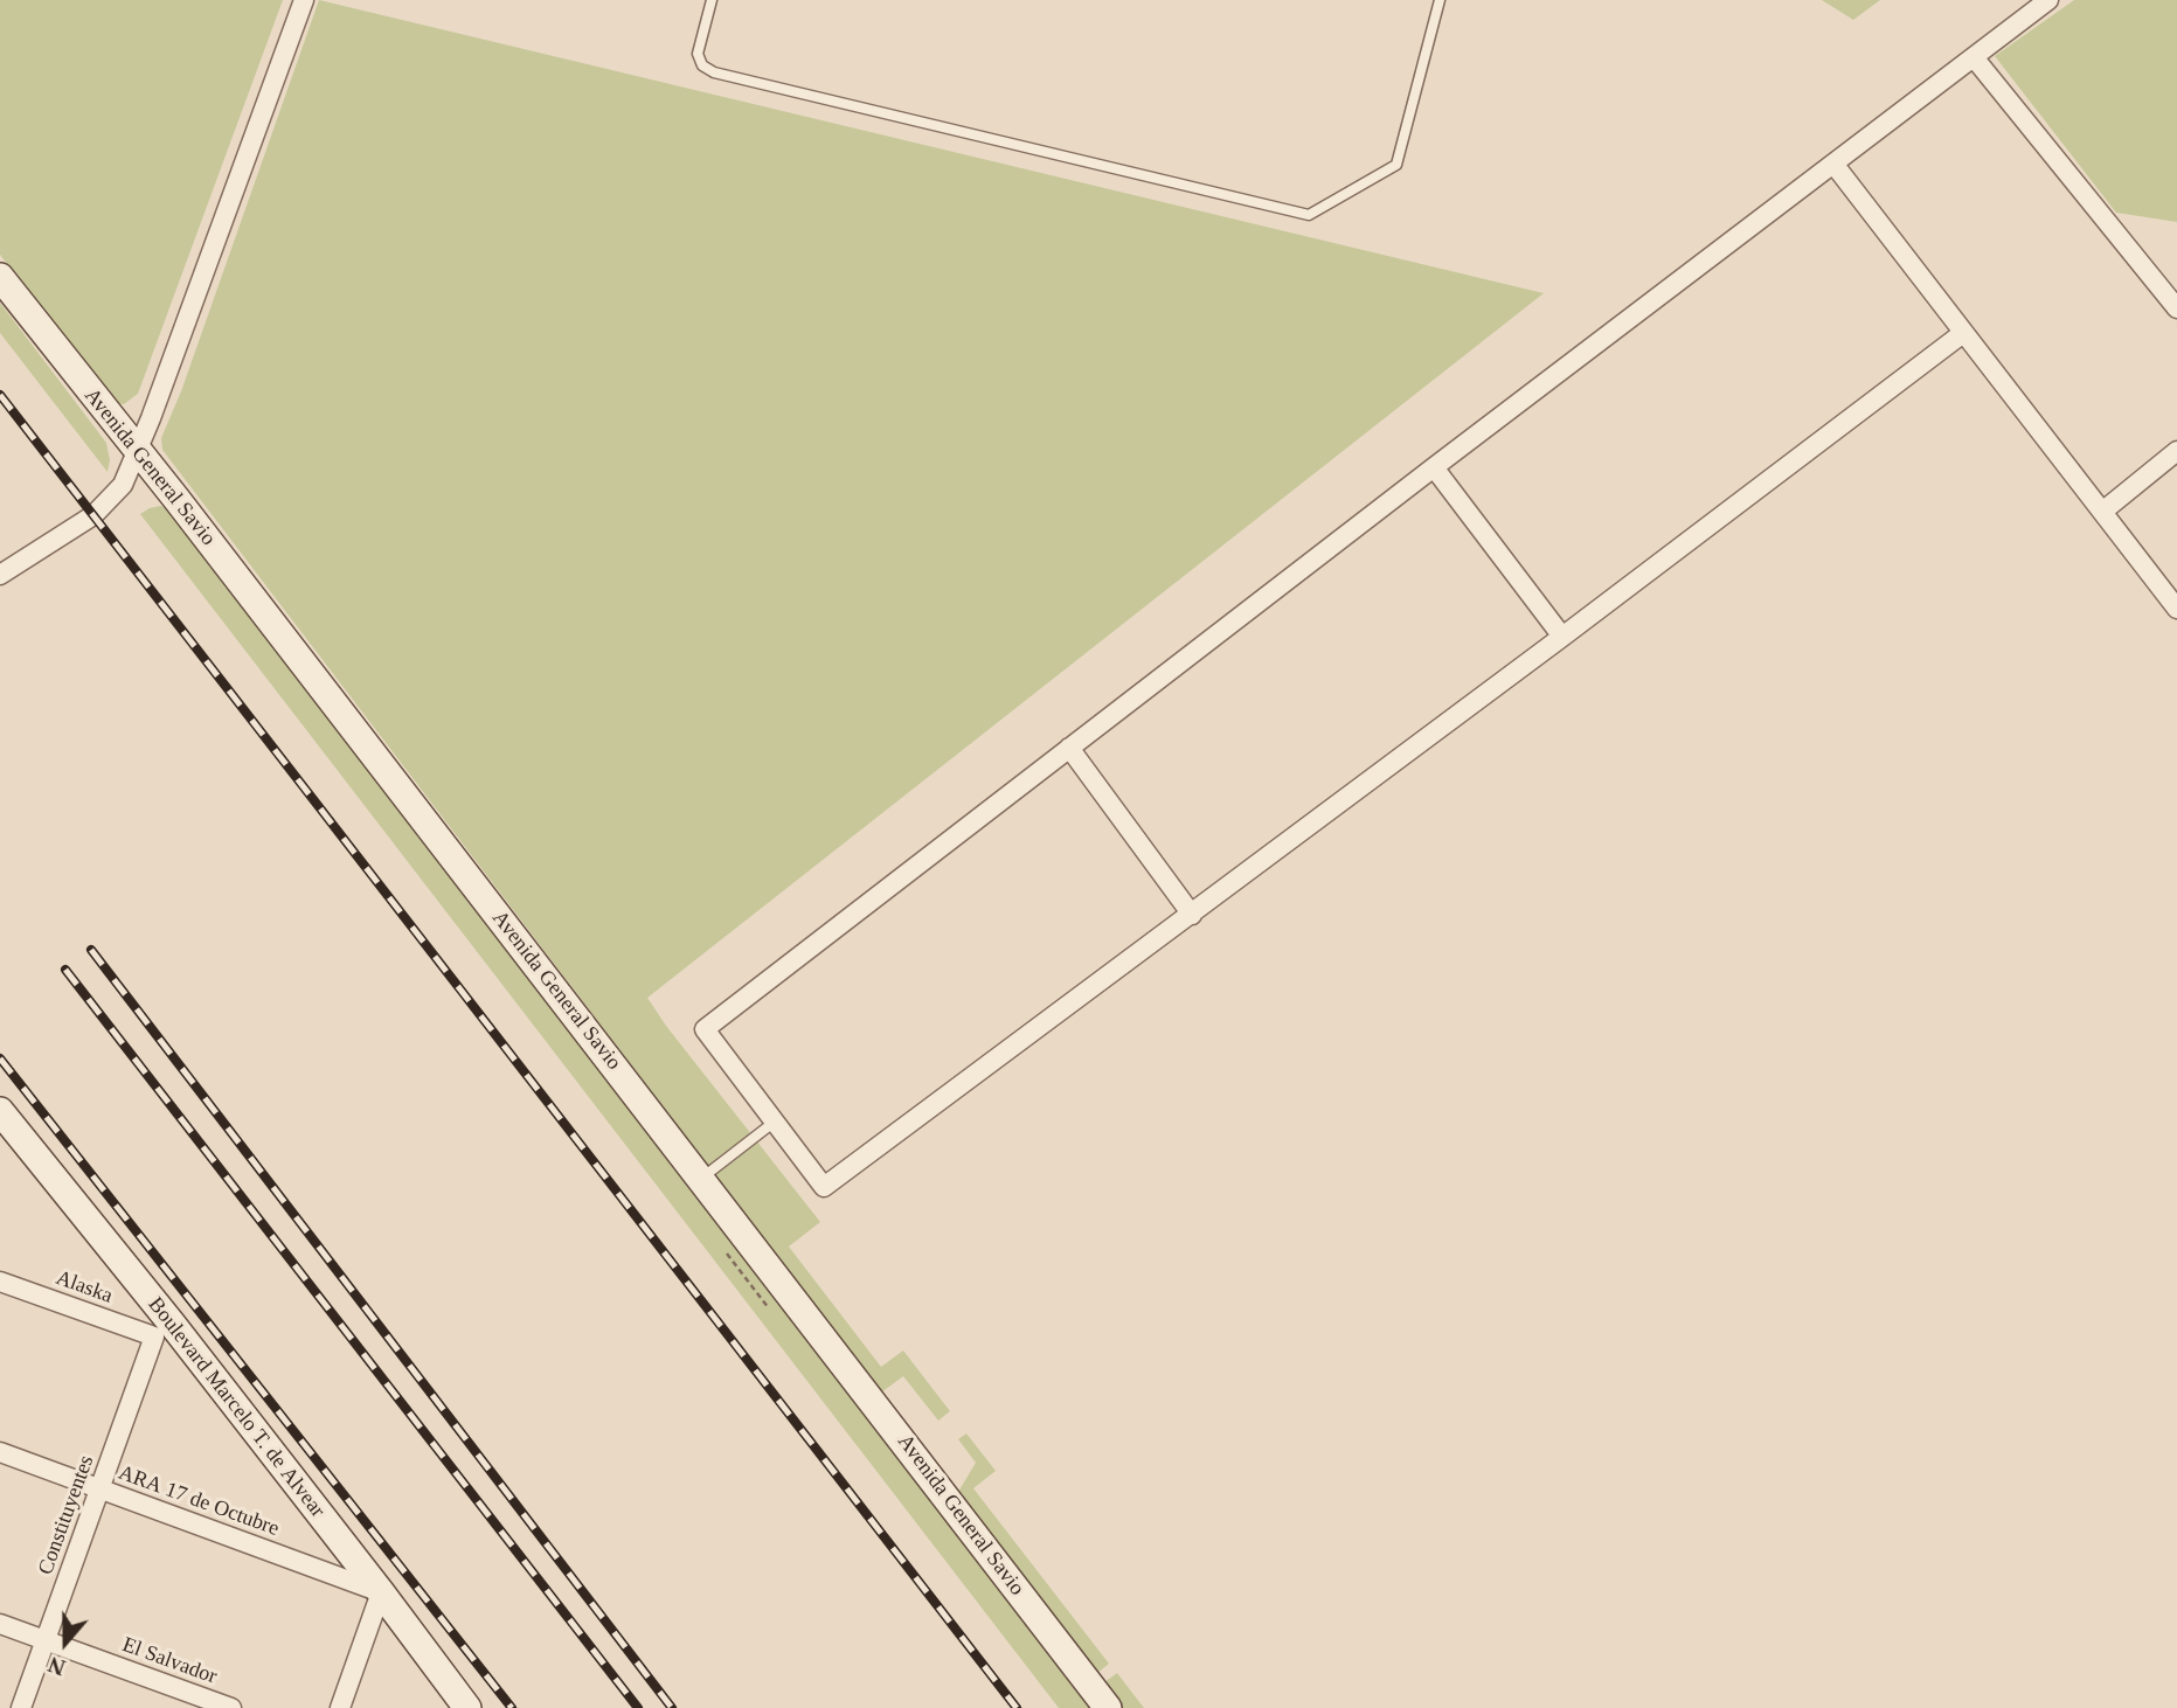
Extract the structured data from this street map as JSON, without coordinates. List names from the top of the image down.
{
  "streets": {
    "main road": ["Avenida General Savio", "Boulevard Marcelo T. de Alvear"],
    "street": [
      "Alaska",
      "ARA 17 de Octubre",
      "Constituyentes",
      "El Salvador"
    ]
  },
  "crossings": [
    ["Alaska", "Boulevard Marcelo T. de Alvear"],
    ["Alaska", "Constituyentes"],
    ["Boulevard Marcelo T. de Alvear", "ARA 17 de Octubre"],
    ["Boulevard Marcelo T. de Alvear", "Constituyentes"],
    ["ARA 17 de Octubre", "Constituyentes"],
    ["Constituyentes", "El Salvador"]
  ],
  "north": "bottom"
}
